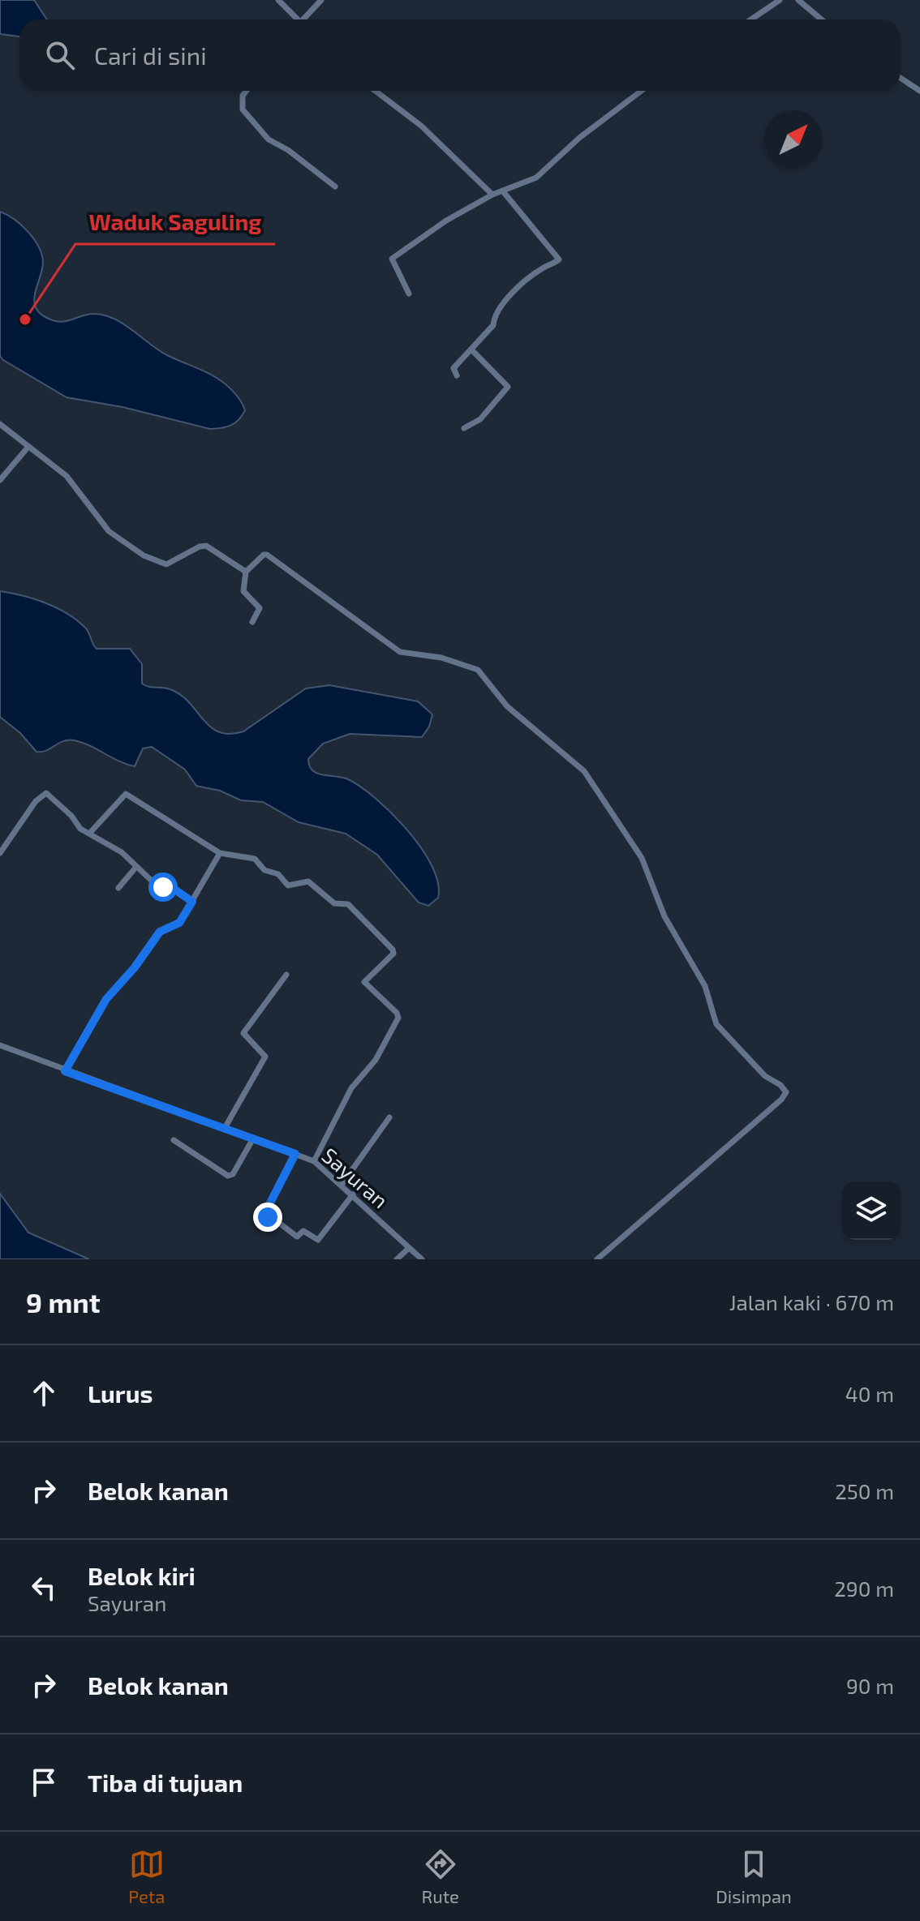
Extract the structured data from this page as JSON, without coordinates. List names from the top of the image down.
{
  "streets": {
    "street": ["Sayuran"]
  },
  "places": ["Waduk Saguling"],
  "north": "top right",
  "page": {
    "search": "Cari di sini",
    "heading": ["9 mnt", "Jalan kaki · 670 m"],
    "list": [
      ["Lurus", "40 m"],
      ["Belok kanan", "250 m"],
      ["Belok kiri", "Sayuran", "290 m"],
      ["Belok kanan", "90 m"],
      "Tiba di tujuan"
    ],
    "nav": ["Peta", "Rute", "Disimpan"]
  }
}
